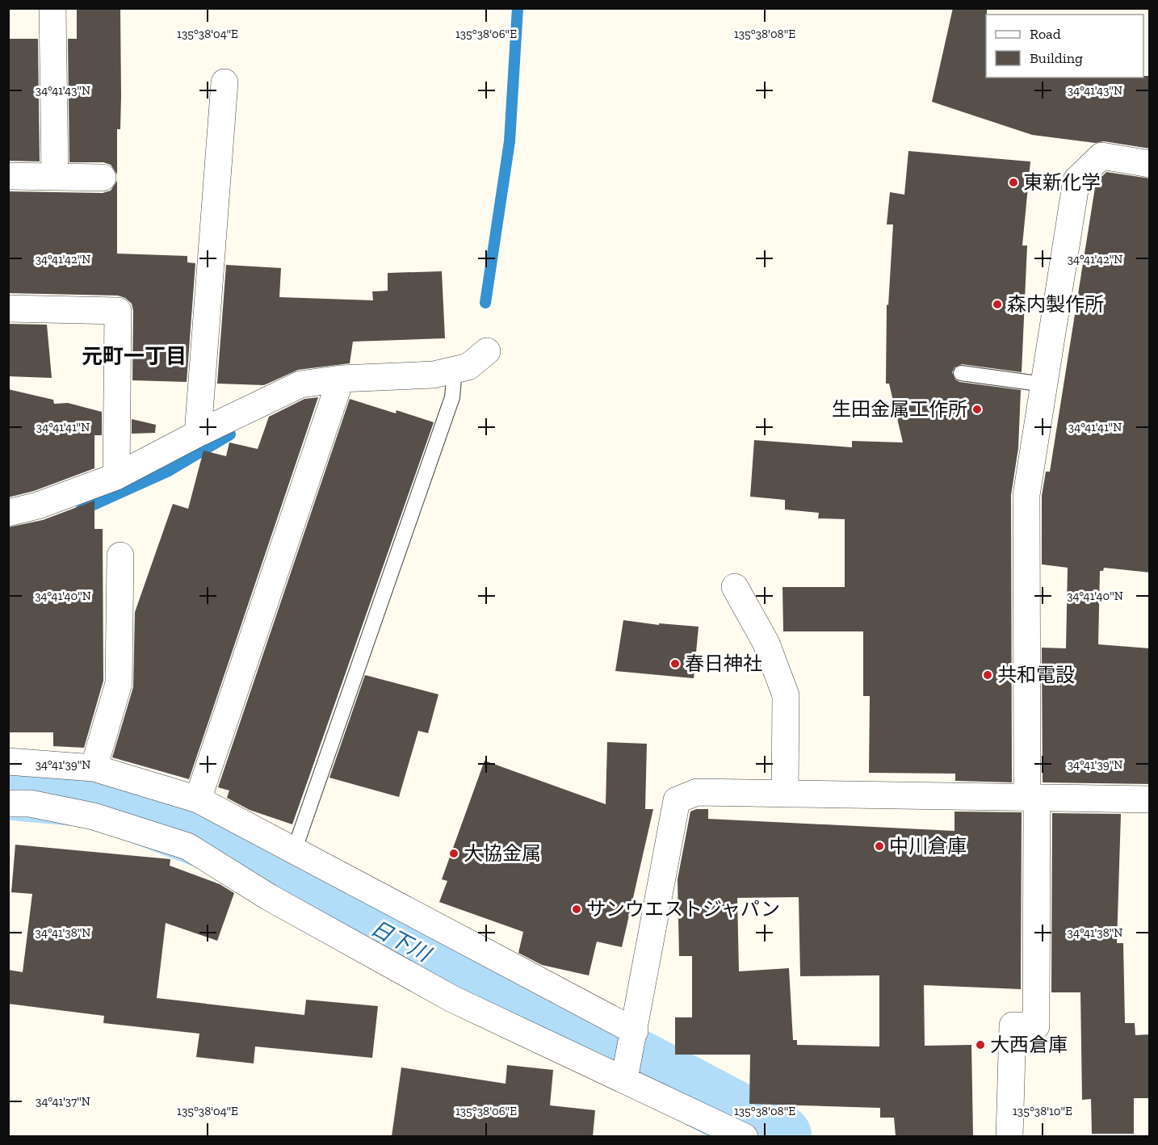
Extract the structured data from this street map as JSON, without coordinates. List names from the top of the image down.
{
  "districts": ["元町一丁目"],
  "water": ["日下川"],
  "places": [
    "東新化学",
    "森内製作所",
    "生田金属工作所",
    "春日神社",
    "共和電設",
    "中川倉庫",
    "大協金属",
    "サンウエストジャパン",
    "大西倉庫"
  ],
  "legend": ["Road", "Building"],
  "coordinates": [
    "135°38'04\"E",
    "135°38'06\"E",
    "135°38'08\"E",
    "34°41'43\"N",
    "34°41'42\"N",
    "34°41'41\"N",
    "34°41'40\"N",
    "34°41'39\"N",
    "34°41'38\"N",
    "34°41'37\"N",
    "135°38'10\"E"
  ]
}
